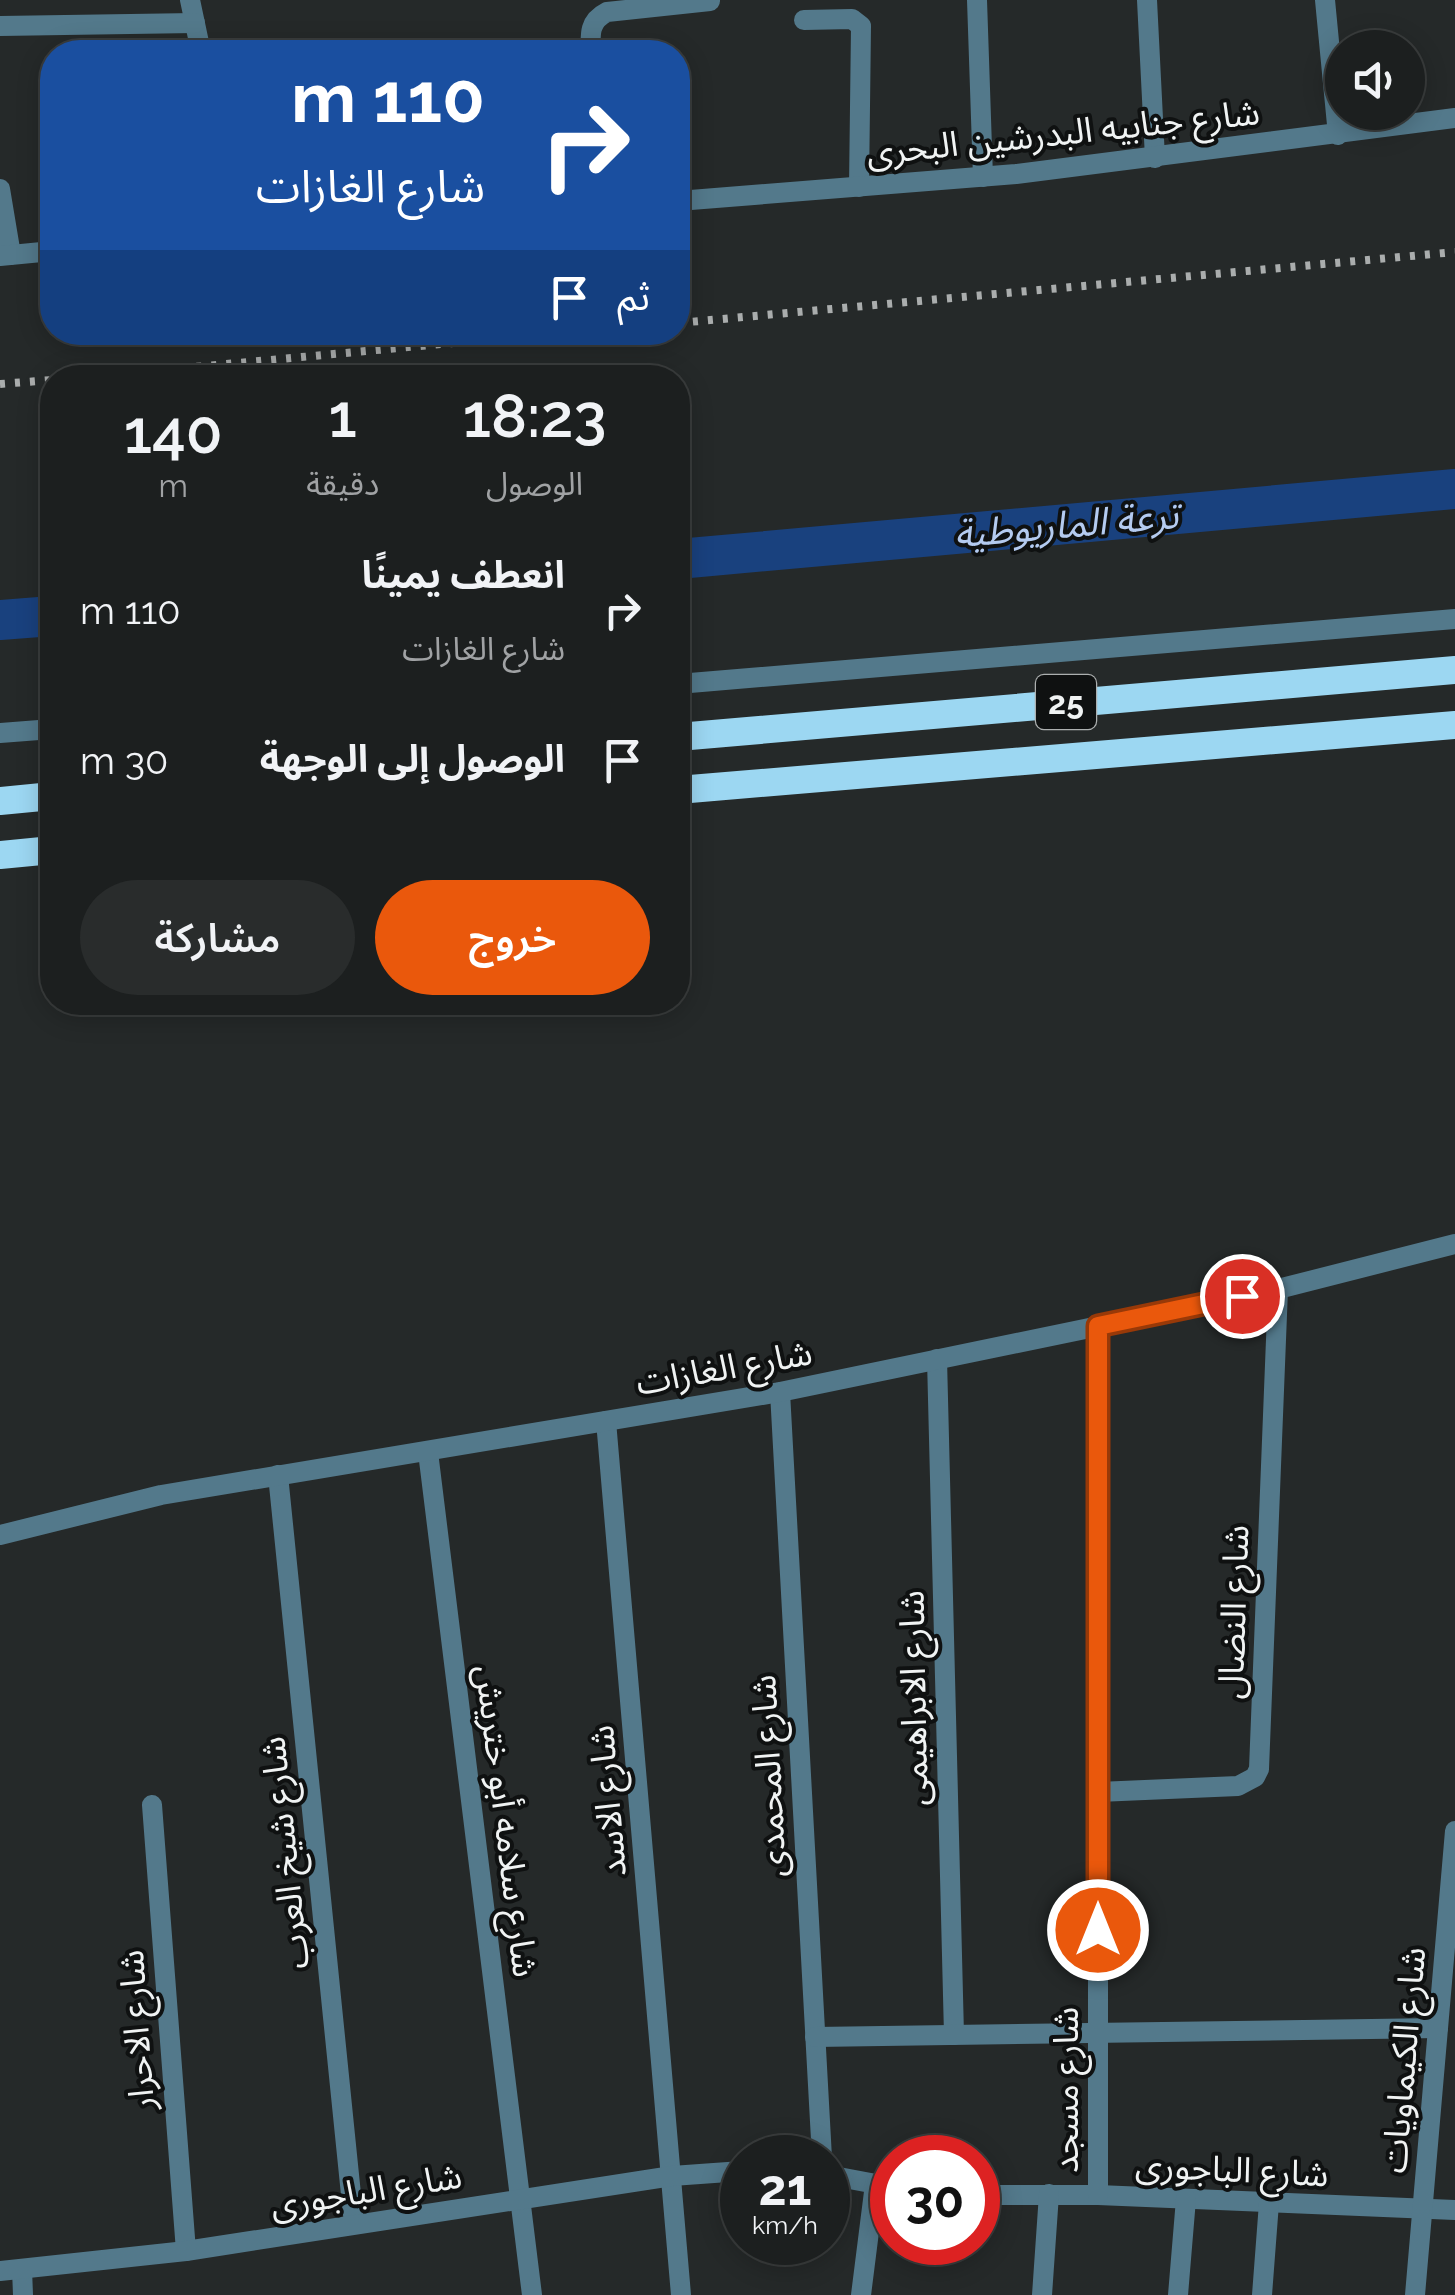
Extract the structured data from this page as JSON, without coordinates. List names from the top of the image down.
{
  "streets": {
    "highway": ["25"],
    "street": [
      "شارع جنابيه البدرشين البحرى",
      "شارع الغازات",
      "شارع النضال",
      "شارع الابراهيمى",
      "شارع المحمدى",
      "شارع الاسد",
      "شارع سلامه أبو ختريش",
      "شارع شيخ العرب",
      "شارع الاحرار",
      "شارع الكيماويات",
      "شارع مسجد",
      "شارع الباجورى"
    ]
  },
  "crossings": [
    ["شارع الغازات", "شارع النضال"],
    ["شارع الغازات", "شارع الابراهيمى"],
    ["شارع الغازات", "شارع المحمدى"],
    ["شارع الغازات", "شارع الاسد"],
    ["شارع الغازات", "شارع سلامه أبو ختريش"],
    ["شارع الغازات", "شارع شيخ العرب"],
    ["شارع الغازات", "شارع مسجد"],
    ["شارع النضال", "شارع مسجد"],
    ["شارع الاسد", "شارع الباجورى"],
    ["شارع سلامه أبو ختريش", "شارع الباجورى"],
    ["شارع شيخ العرب", "شارع الباجورى"],
    ["شارع الاحرار", "شارع الباجورى"],
    ["شارع الكيماويات", "شارع الباجورى"],
    ["شارع مسجد", "شارع الباجورى"]
  ],
  "water": ["ترعة الماريوطية"],
  "page": {
    "turn": ["110 m", "شارع الغازات"],
    "then": "ثم",
    "eta": [
      "18:23",
      "الوصول",
      "1",
      "دقيقة",
      "140",
      "m"
    ],
    "list": [
      {
        "name": "انعطف يمينًا",
        "note": "شارع الغازات",
        "value": "110 m"
      },
      {
        "name": "الوصول إلى الوجهة",
        "value": "30 m"
      }
    ],
    "buttons": ["خروج", "مشاركة"],
    "speed": "21 km/h",
    "limit": "30"
  }
}
